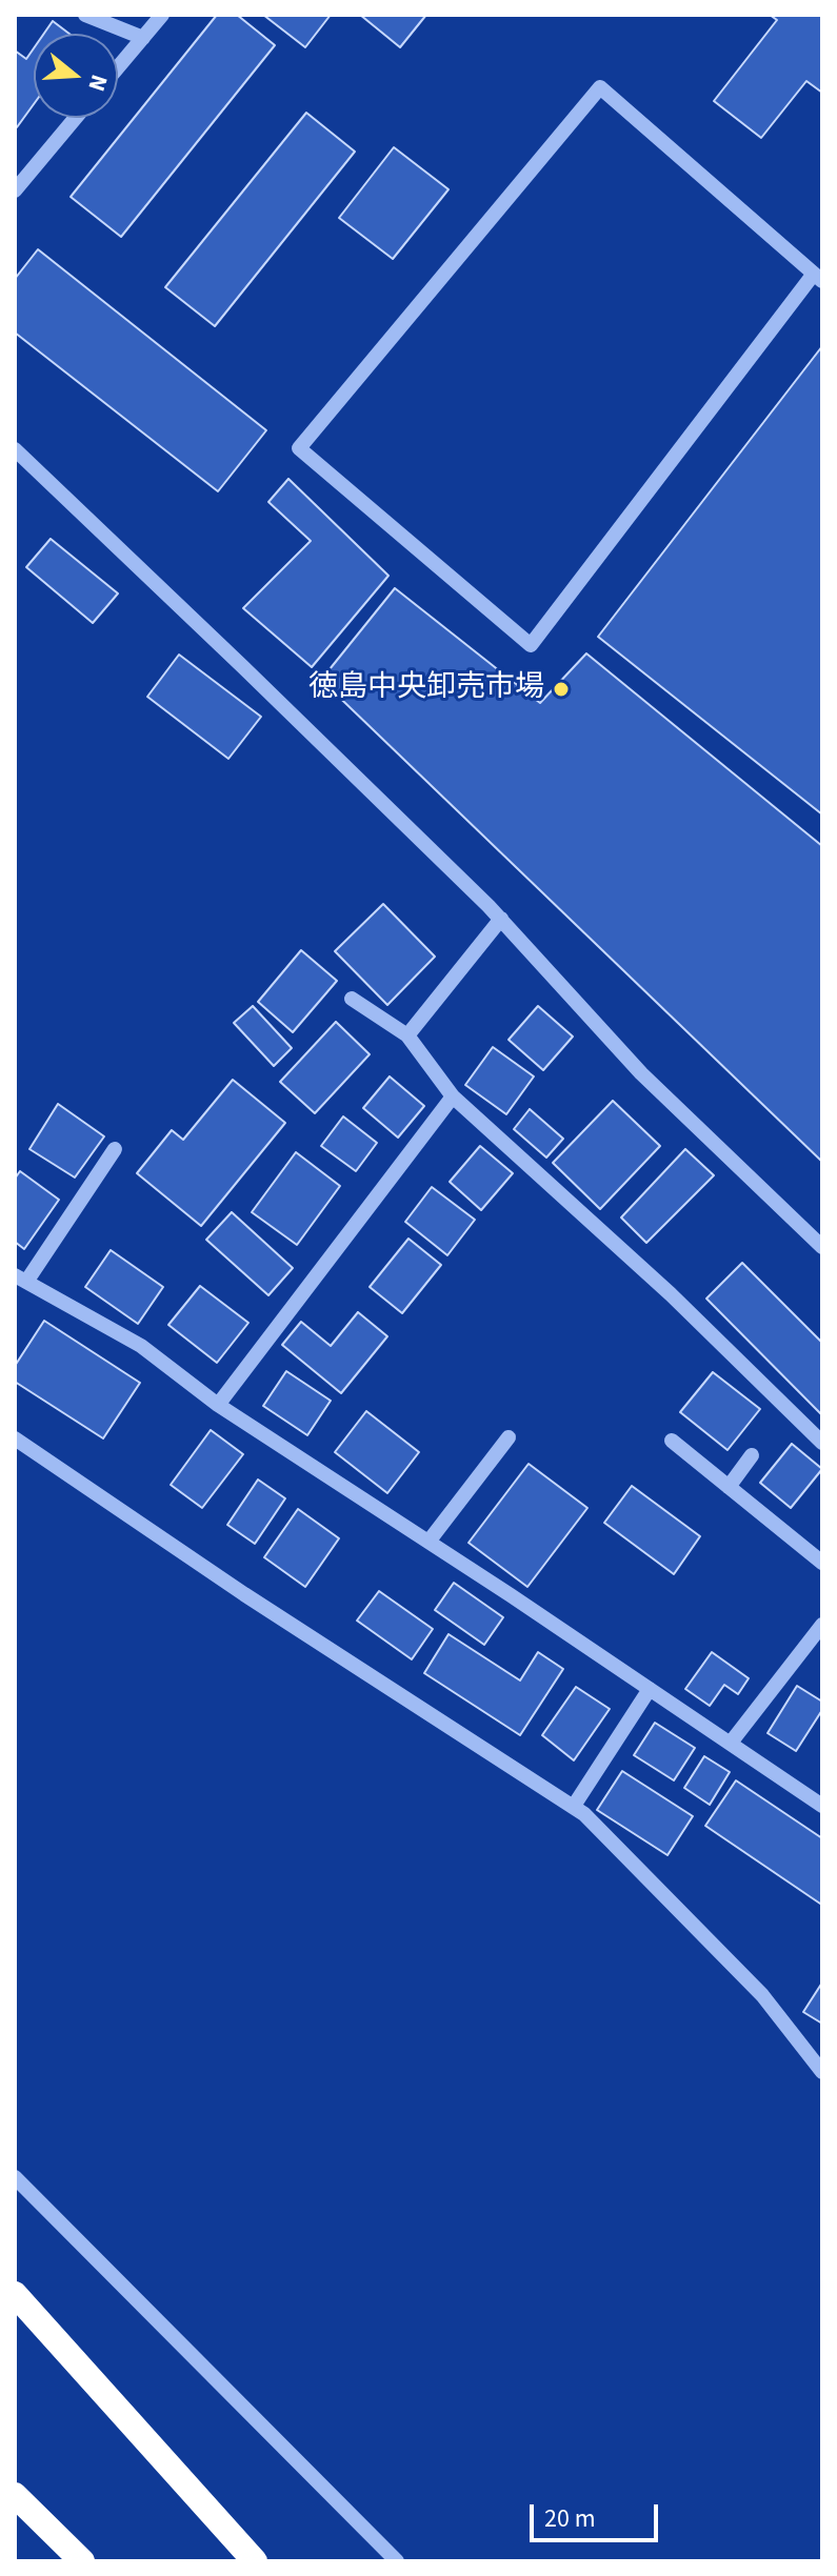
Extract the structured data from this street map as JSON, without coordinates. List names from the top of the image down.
{
  "places": ["徳島中央卸売市場"],
  "scale_bar": "20 m",
  "north": "right"
}
